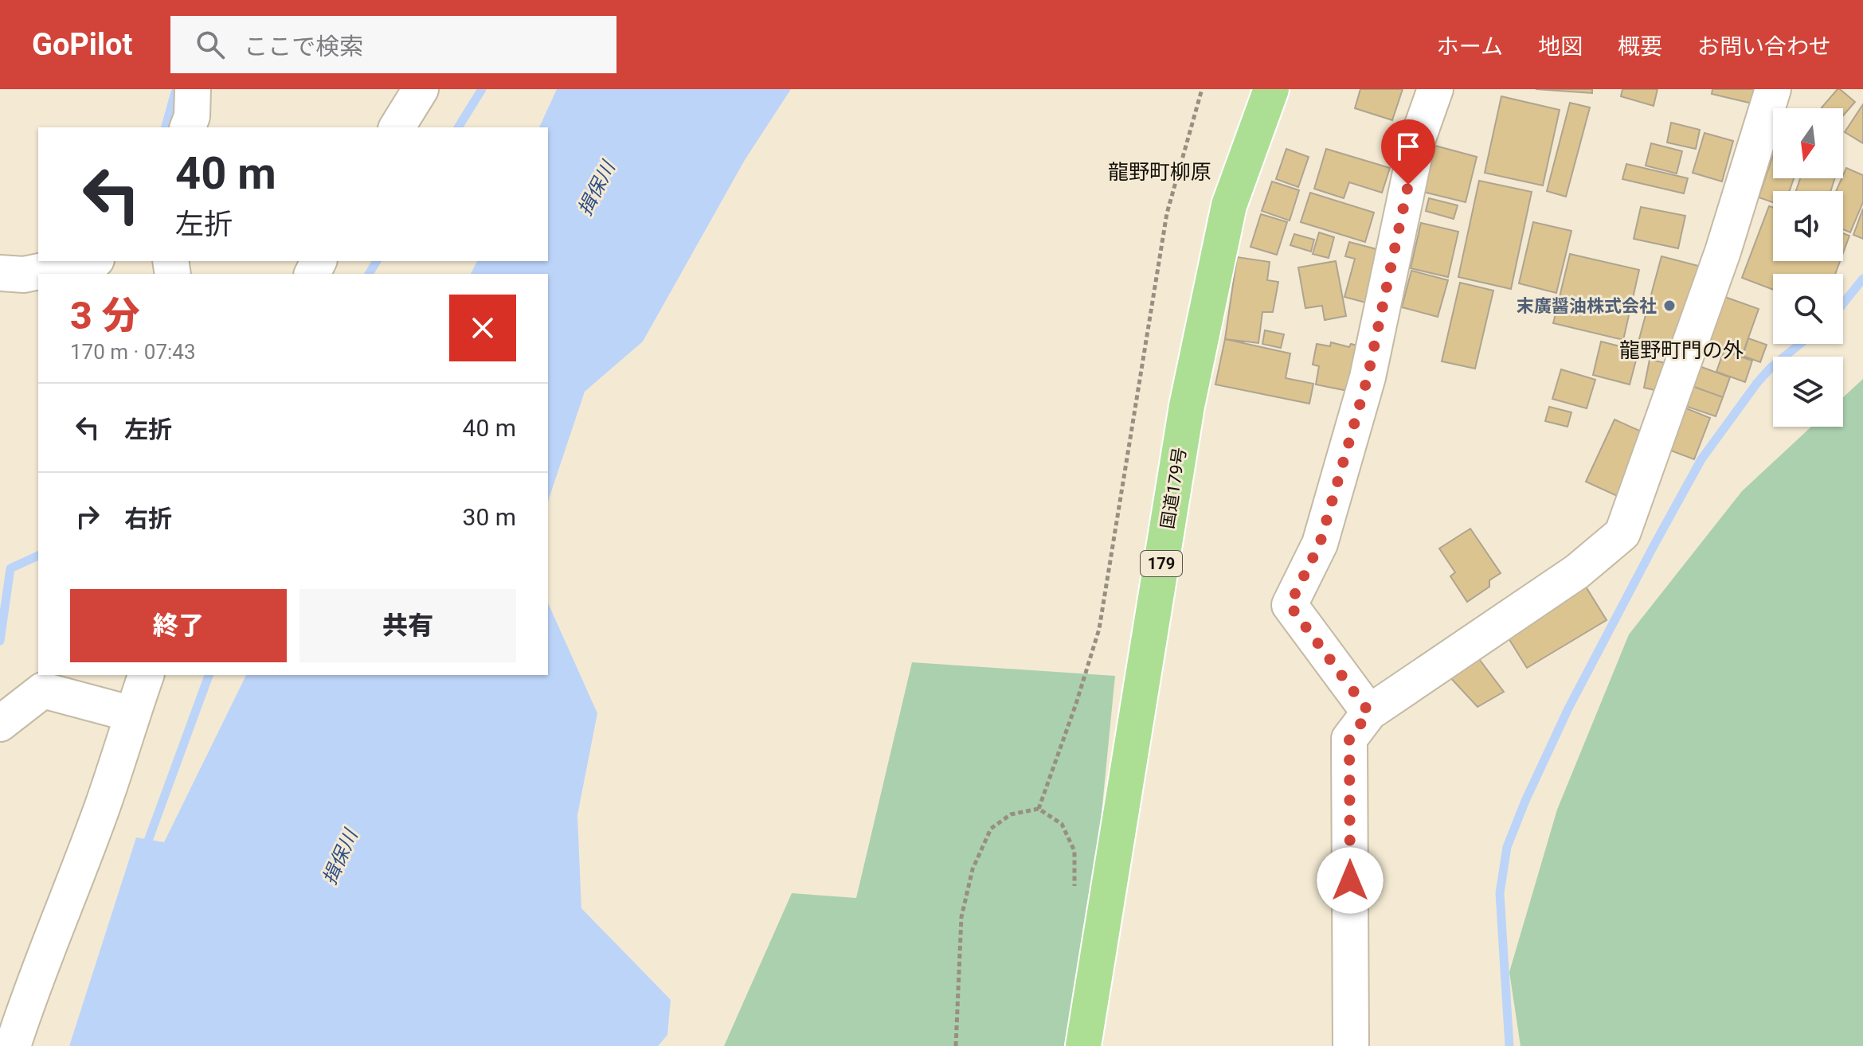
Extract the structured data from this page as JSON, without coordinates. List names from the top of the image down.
{
  "streets": {
    "highway": ["国道179号", "179"]
  },
  "districts": ["龍野町柳原", "龍野町門の外"],
  "water": ["揖保川"],
  "places": ["末廣醤油株式会社"],
  "north": "bottom",
  "page": {
    "header": "GoPilot",
    "search": "ここで検索",
    "nav": [
      "ホーム",
      "地図",
      "概要",
      "お問い合わせ"
    ],
    "turn": ["40 m", "左折"],
    "heading": ["3 分", "170 m · 07:43"],
    "list": [
      {
        "name": "左折",
        "value": "40 m"
      },
      {
        "name": "右折",
        "value": "30 m"
      }
    ],
    "buttons": ["終了", "共有"]
  }
}
